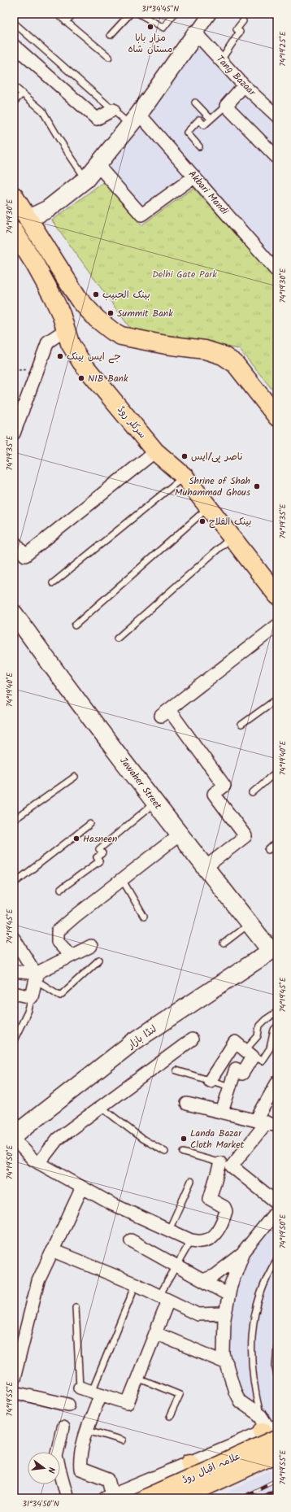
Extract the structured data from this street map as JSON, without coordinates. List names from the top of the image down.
{
  "streets": {
    "main road": ["سرکلر روڈ", "علامہ اقبال روڈ"],
    "street": [
      "Tang Bazaar",
      "Akbari Mandi",
      "Jawaher Street",
      "لنڈا بازار"
    ]
  },
  "crossings": [
    ["Jawaher Street", "لنڈا بازار"]
  ],
  "parks": ["Delhi Gate Park"],
  "places": [
    "مزار بابا مستان شاہ",
    "بينک الحبيب",
    "Summit Bank",
    "جے ایس بینک",
    "NIB Bank",
    "ناصر پی/ایس",
    "Shrine of Shah Muhammad Ghous",
    "بینک الفلاح",
    "Hasneen",
    "Landa Bazar Cloth Market"
  ],
  "north": "right",
  "coordinates": [
    "31°34'45\"N",
    "74°19'25\"E",
    "74°19'30\"E",
    "74°19'35\"E",
    "74°19'40\"E",
    "74°19'45\"E",
    "74°19'50\"E",
    "74°19'55\"E",
    "31°34'50\"N"
  ]
}
